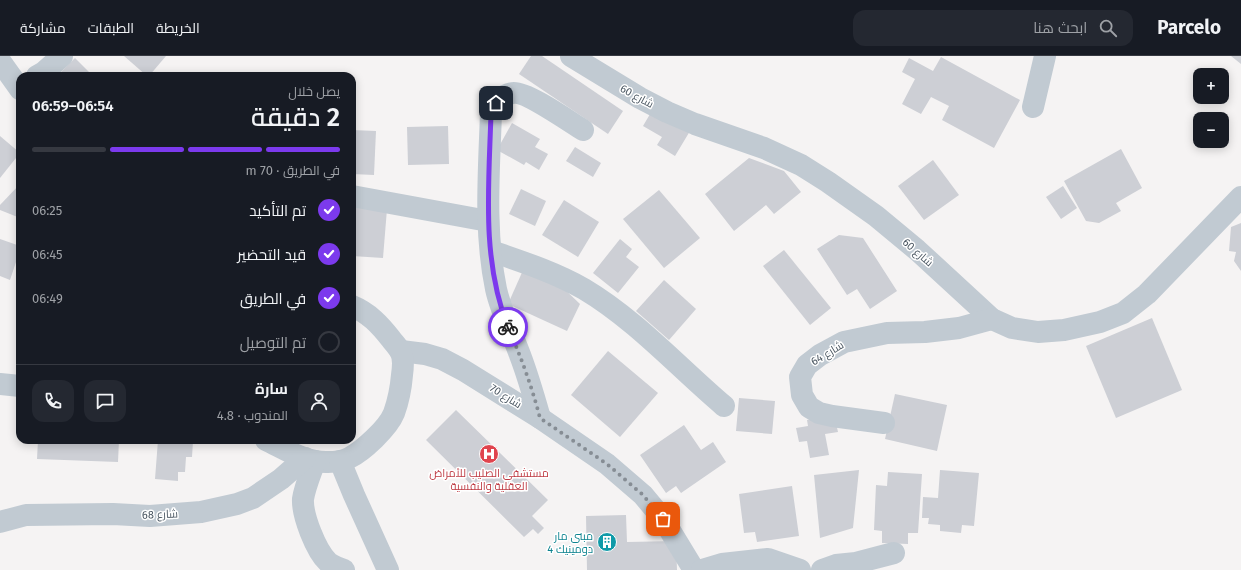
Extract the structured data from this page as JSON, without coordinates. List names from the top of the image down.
{
  "streets": {
    "street": [
      "شارع 60",
      "شارع 64",
      "شارع 70",
      "شارع 68"
    ]
  },
  "crossings": [
    ["شارع 60", "شارع 64"]
  ],
  "places": {
    "hospital": ["مستشفى الصليب للأمراض العقلية والنفسية"],
    "building": ["مبنى مار دومينيك 4"]
  },
  "page": {
    "header": "Parcelo",
    "search": "ابحث هنا",
    "nav": ["الخريطة", "الطبقات", "مشاركة"],
    "map_buttons": ["+", "−"],
    "heading": ["2 دقيقة", "يصل خلال", "06:54–06:59"],
    "panel": ["سارة", "المندوب · 4.8"],
    "bar": "في الطريق · 70 m",
    "list": [
      ["تم التأكيد", "06:25"],
      ["قيد التحضير", "06:45"],
      ["في الطريق", "06:49"],
      "تم التوصيل"
    ]
  }
}
